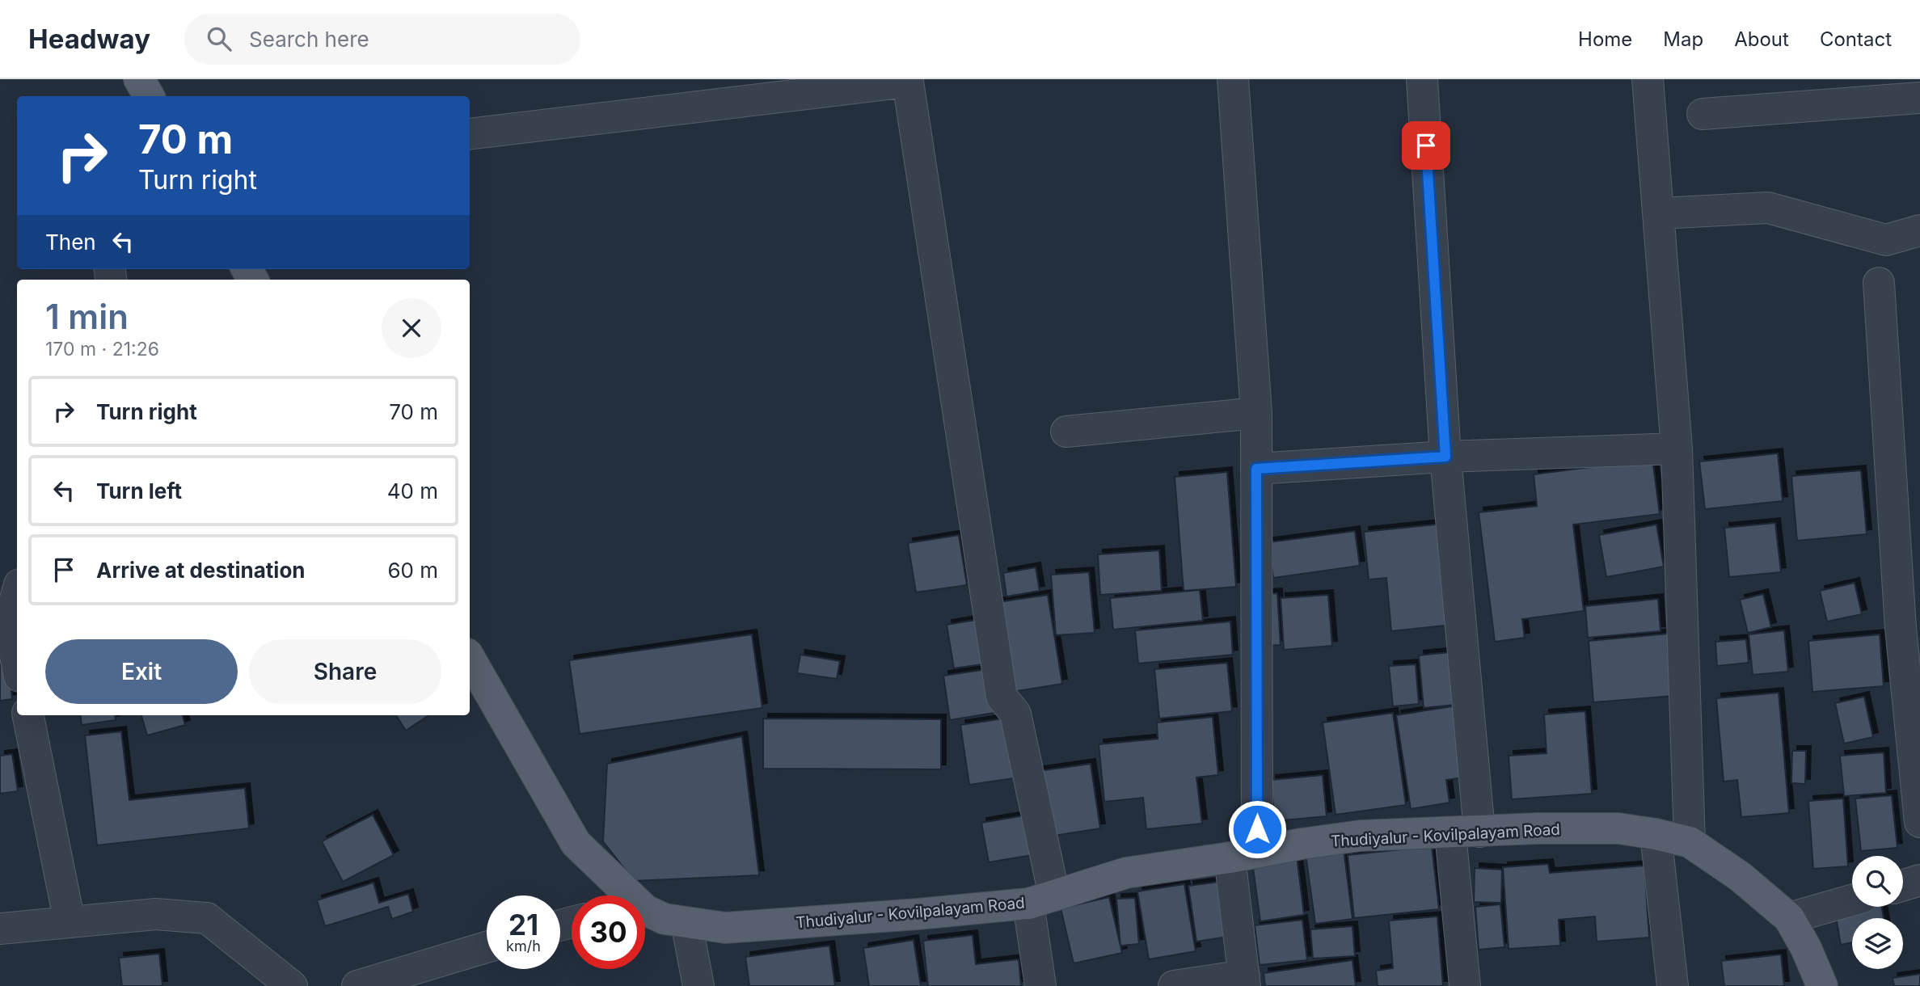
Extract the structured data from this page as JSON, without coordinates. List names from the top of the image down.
{
  "streets": {
    "main road": ["Thudiyalur - Kovilpalayam Road"]
  },
  "page": {
    "header": "Headway",
    "search": "Search here",
    "nav": [
      "Home",
      "Map",
      "About",
      "Contact"
    ],
    "turn": ["70 m", "Turn right"],
    "then": "Then",
    "heading": ["1 min", "170 m · 21:26"],
    "list": [
      {
        "name": "Turn right",
        "value": "70 m"
      },
      {
        "name": "Turn left",
        "value": "40 m"
      },
      {
        "name": "Arrive at destination",
        "value": "60 m"
      }
    ],
    "buttons": ["Exit", "Share"],
    "speed": "21 km/h",
    "limit": "30"
  }
}
